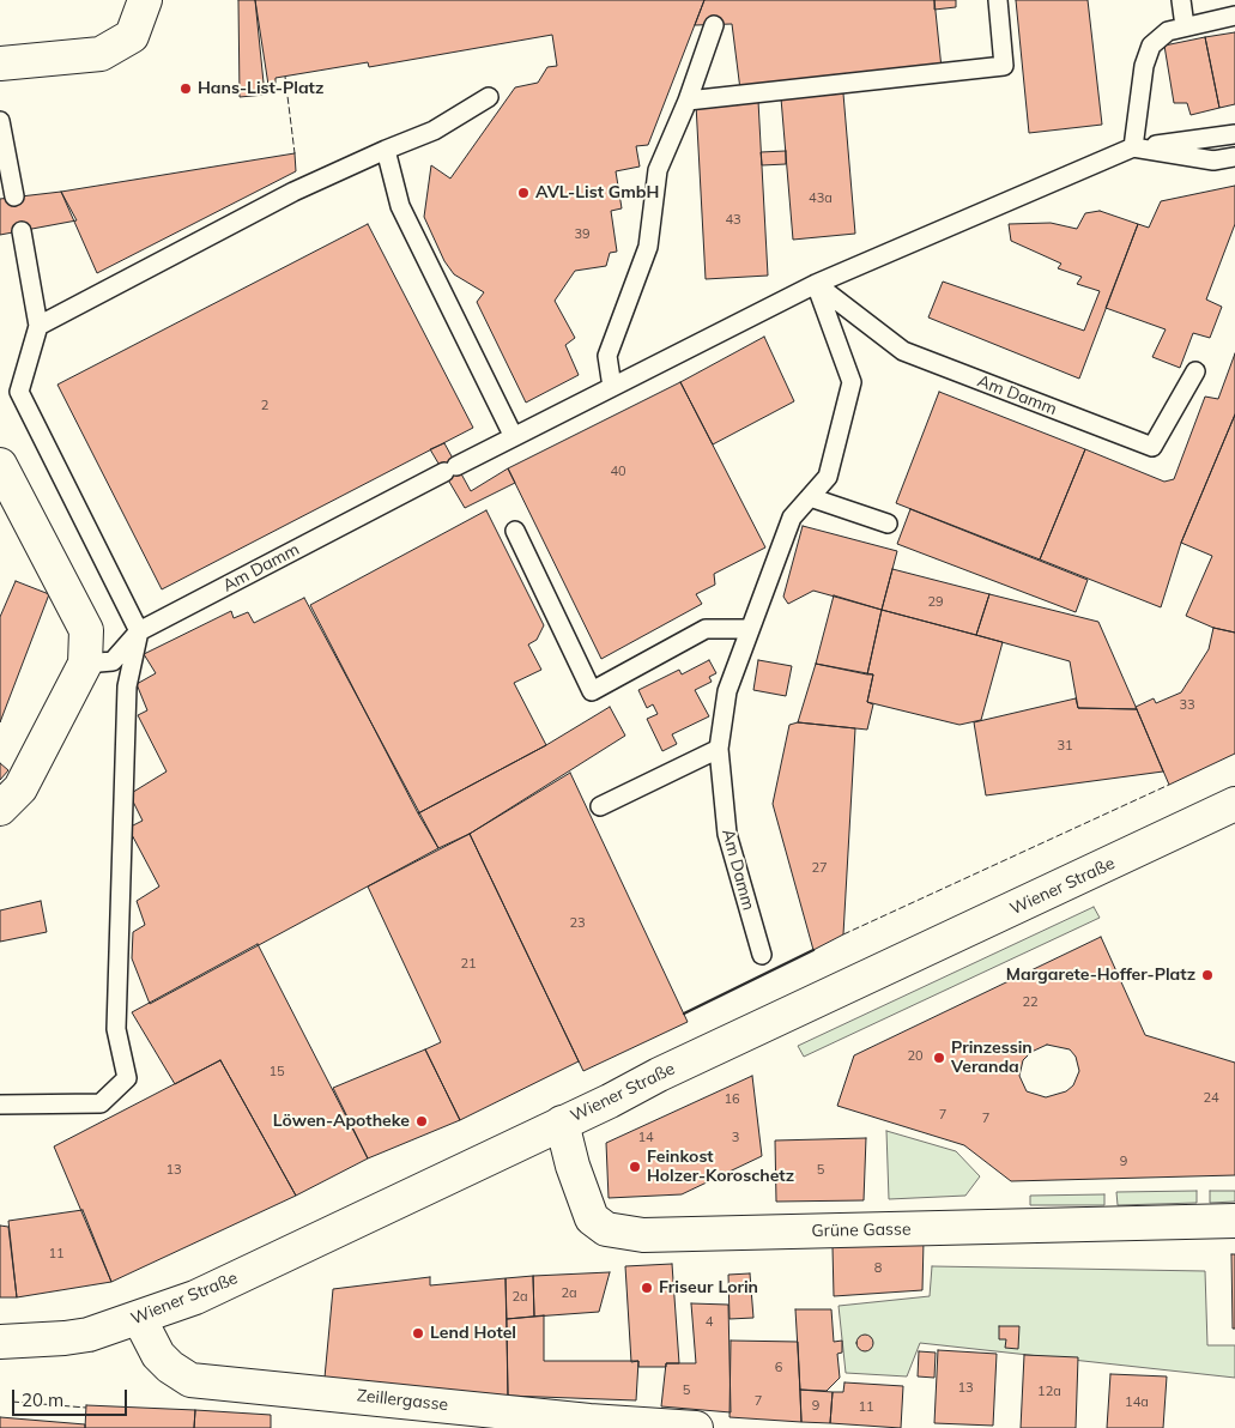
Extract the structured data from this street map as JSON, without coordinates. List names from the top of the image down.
{
  "streets": {
    "street": ["Wiener Straße", "Grüne Gasse", "Zeillergasse"],
    "lane": ["Am Damm"]
  },
  "crossings": [
    ["Wiener Straße", "Grüne Gasse"],
    ["Wiener Straße", "Zeillergasse"]
  ],
  "places": [
    "Hans-List-Platz",
    "AVL-List GmbH",
    "Margarete-Hoffer-Platz",
    "Prinzessin Veranda",
    "Löwen-Apotheke",
    "Feinkost Holzer-Koroschetz",
    "Friseur Lorin",
    "Lend Hotel"
  ],
  "house_numbers": [
    "43a",
    "43",
    "39",
    "2",
    "40",
    "29",
    "33",
    "31",
    "27",
    "23",
    "21",
    "22",
    "20",
    "15",
    "24",
    "16",
    "7",
    "7",
    "14",
    "3",
    "9",
    "13",
    "5",
    "11",
    "8",
    "2a",
    "2a",
    "4",
    "6",
    "13",
    "5",
    "12a",
    "7",
    "14a",
    "9",
    "11"
  ],
  "scale_bar": "20 m"
}
